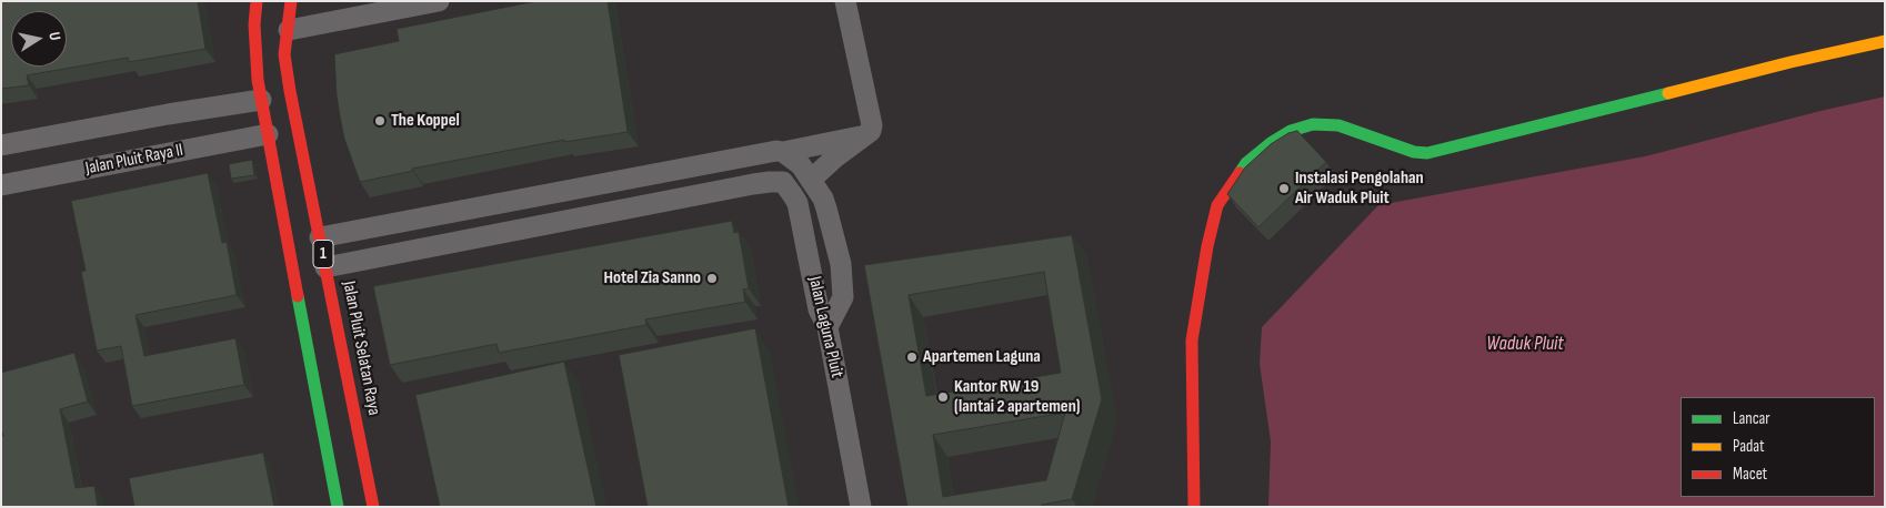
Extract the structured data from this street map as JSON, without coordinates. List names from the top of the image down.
{
  "streets": {
    "main road": ["1", "Jalan Pluit Selatan Raya"],
    "street": ["Jalan Pluit Raya II", "Jalan Laguna Pluit"]
  },
  "crossings": [
    ["Jalan Pluit Raya II", "1"]
  ],
  "water": ["Waduk Pluit"],
  "places": [
    "The Koppel",
    "Instalasi Pengolahan Air Waduk Pluit",
    "Hotel Zia Sanno",
    "Apartemen Laguna",
    "Kantor RW 19 (lantai 2 apartemen)"
  ],
  "legend": ["Lancar", "Padat", "Macet"],
  "north": "right"
}
